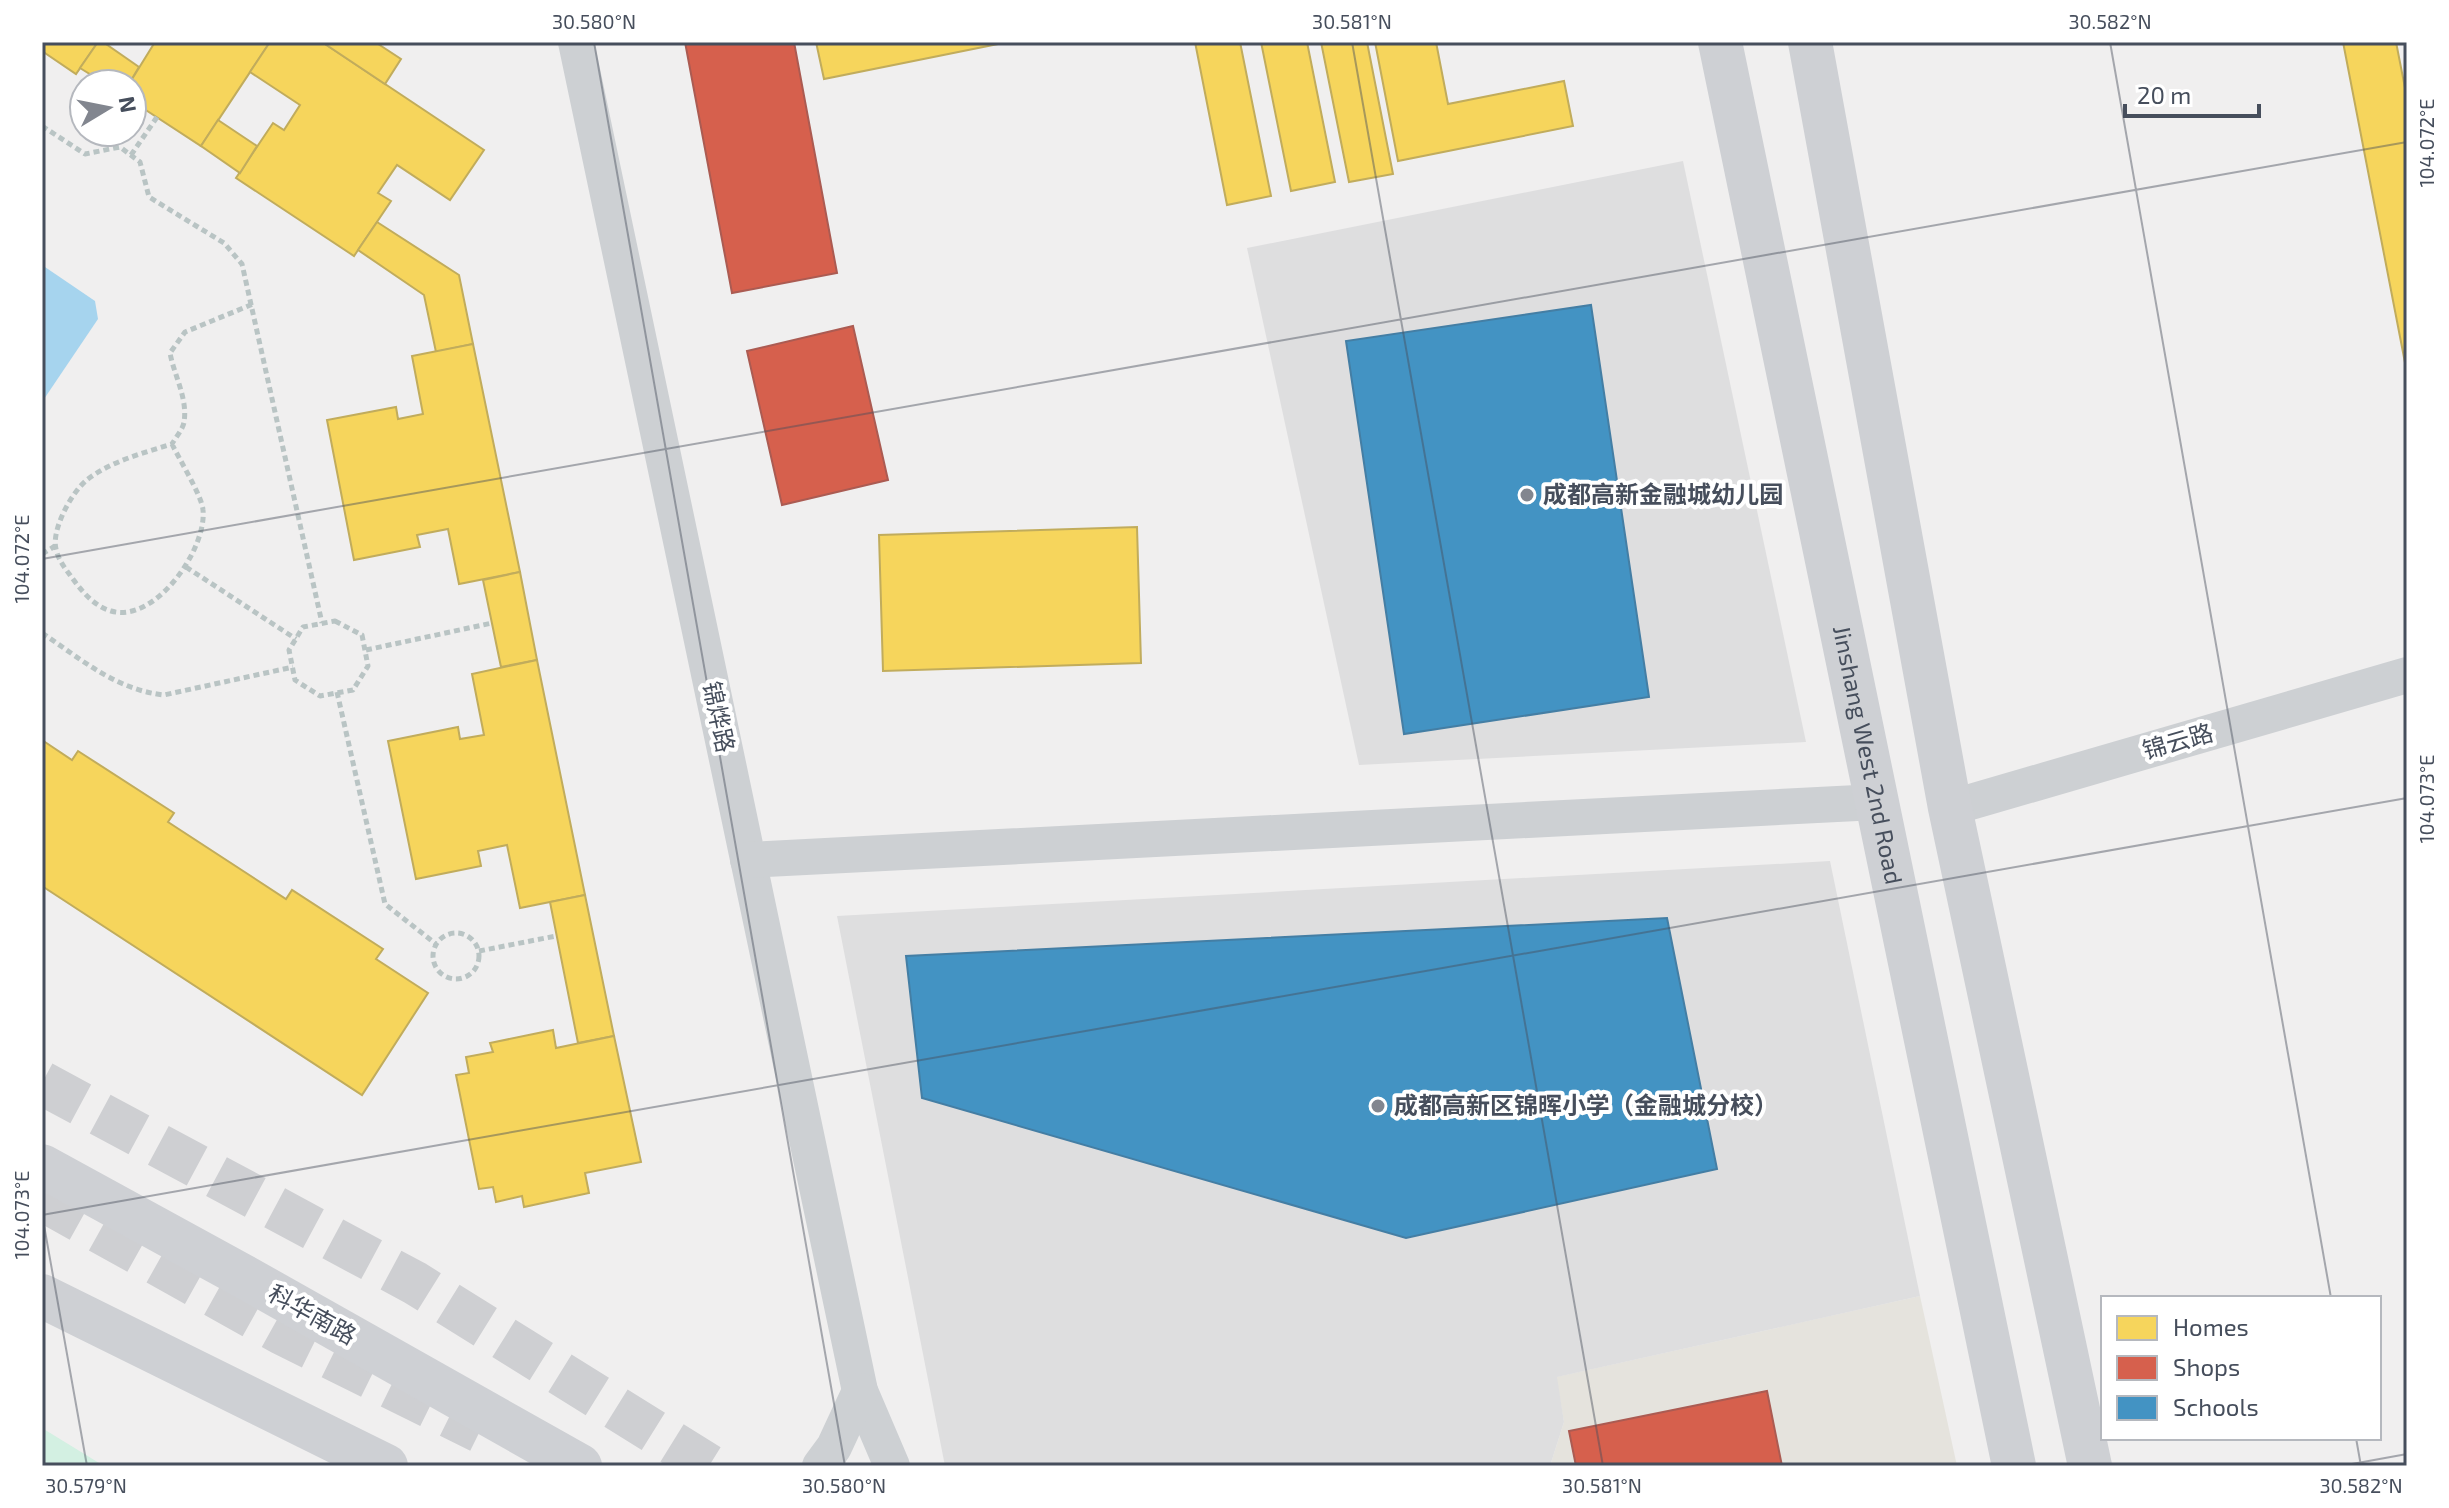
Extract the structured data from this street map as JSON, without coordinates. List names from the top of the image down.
{
  "streets": {
    "street": [
      "锦烨路",
      "锦云路",
      "Jinshang West 2nd Road",
      "科华南路"
    ]
  },
  "places": ["成都高新金融城幼儿园", "成都高新区锦晖小学（金融城分校）"],
  "legend": ["Homes", "Shops", "Schools"],
  "scale_bar": "20 m",
  "north": "right",
  "coordinates": [
    "30.580°N",
    "30.581°N",
    "30.582°N",
    "104.072°E",
    "104.073°E",
    "30.579°N"
  ]
}
